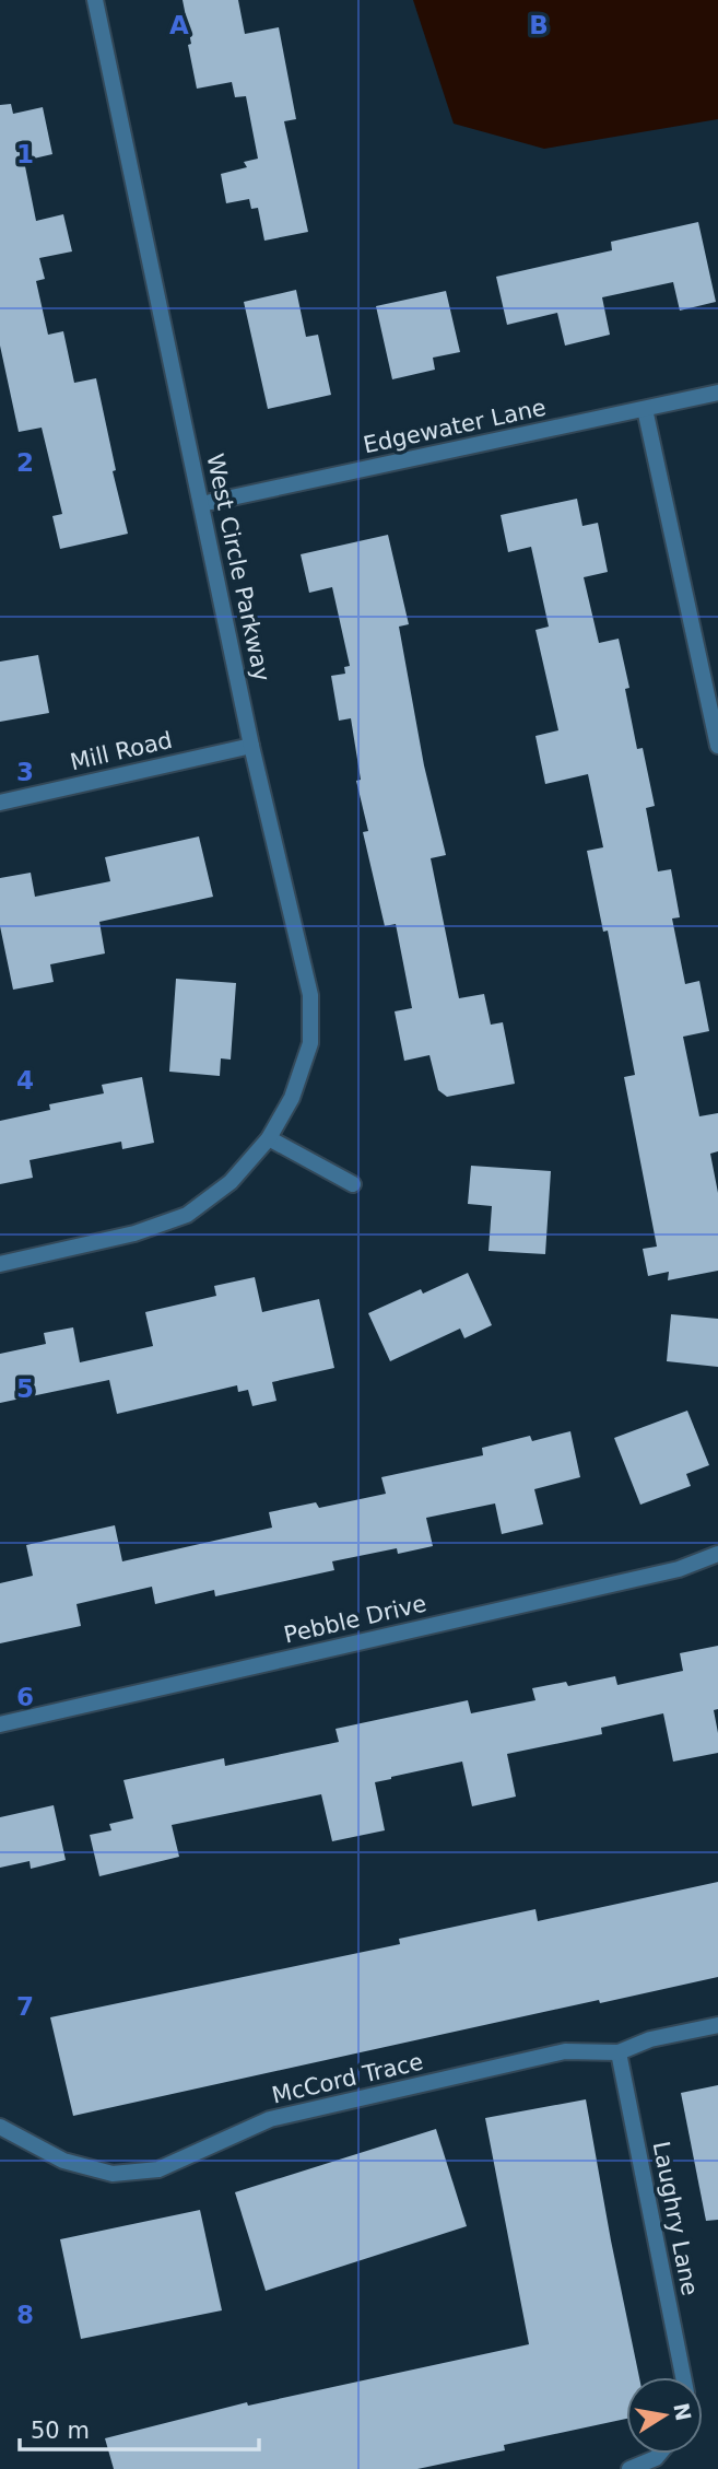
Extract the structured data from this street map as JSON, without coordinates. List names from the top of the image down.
{
  "streets": {
    "street": [
      "Edgewater Lane",
      "West Circle Parkway",
      "Mill Road",
      "Pebble Drive",
      "McCord Trace",
      "Laughry Lane"
    ]
  },
  "crossings": [
    ["Edgewater Lane", "West Circle Parkway"],
    ["West Circle Parkway", "Mill Road"],
    ["McCord Trace", "Laughry Lane"]
  ],
  "scale_bar": "50 m",
  "north": "right",
  "grid": {
    "columns": ["A", "B"],
    "rows": [
      "1",
      "2",
      "3",
      "4",
      "5",
      "6",
      "7",
      "8"
    ]
  }
}
